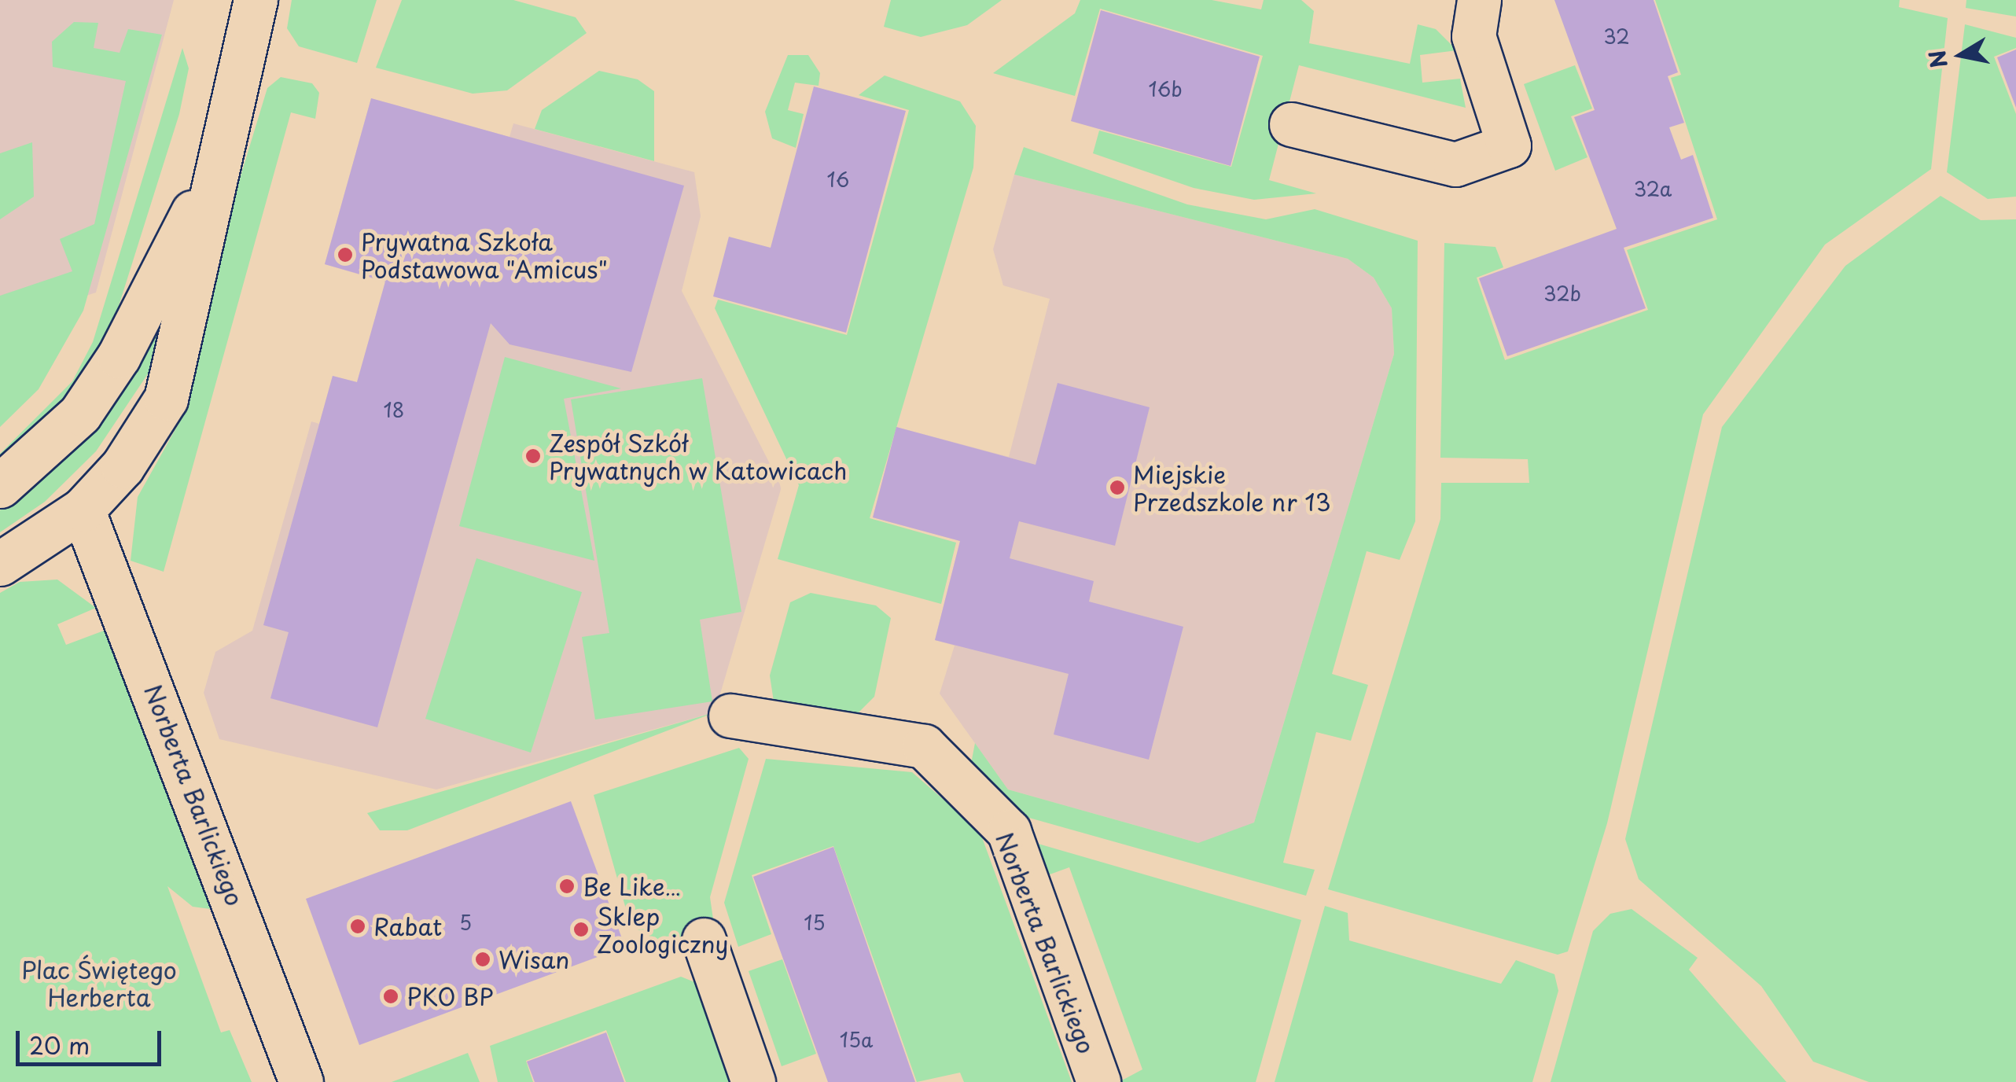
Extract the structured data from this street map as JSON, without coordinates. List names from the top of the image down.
{
  "streets": {
    "street": ["Norberta Barlickiego"]
  },
  "parks": ["Plac Świętego Herberta"],
  "places": [
    "Prywatna Szkoła Podstawowa \"Amicus\"",
    "Zespół Szkół Prywatnych w Katowicach",
    "Miejskie Przedszkole nr 13",
    "Be Like…",
    "Rabat",
    "Sklep Zoologiczny",
    "Wisan",
    "PKO BP"
  ],
  "house_numbers": [
    "32",
    "16b",
    "16",
    "32a",
    "32b",
    "18",
    "5",
    "15",
    "15a"
  ],
  "scale_bar": "20 m",
  "north": "left"
}
